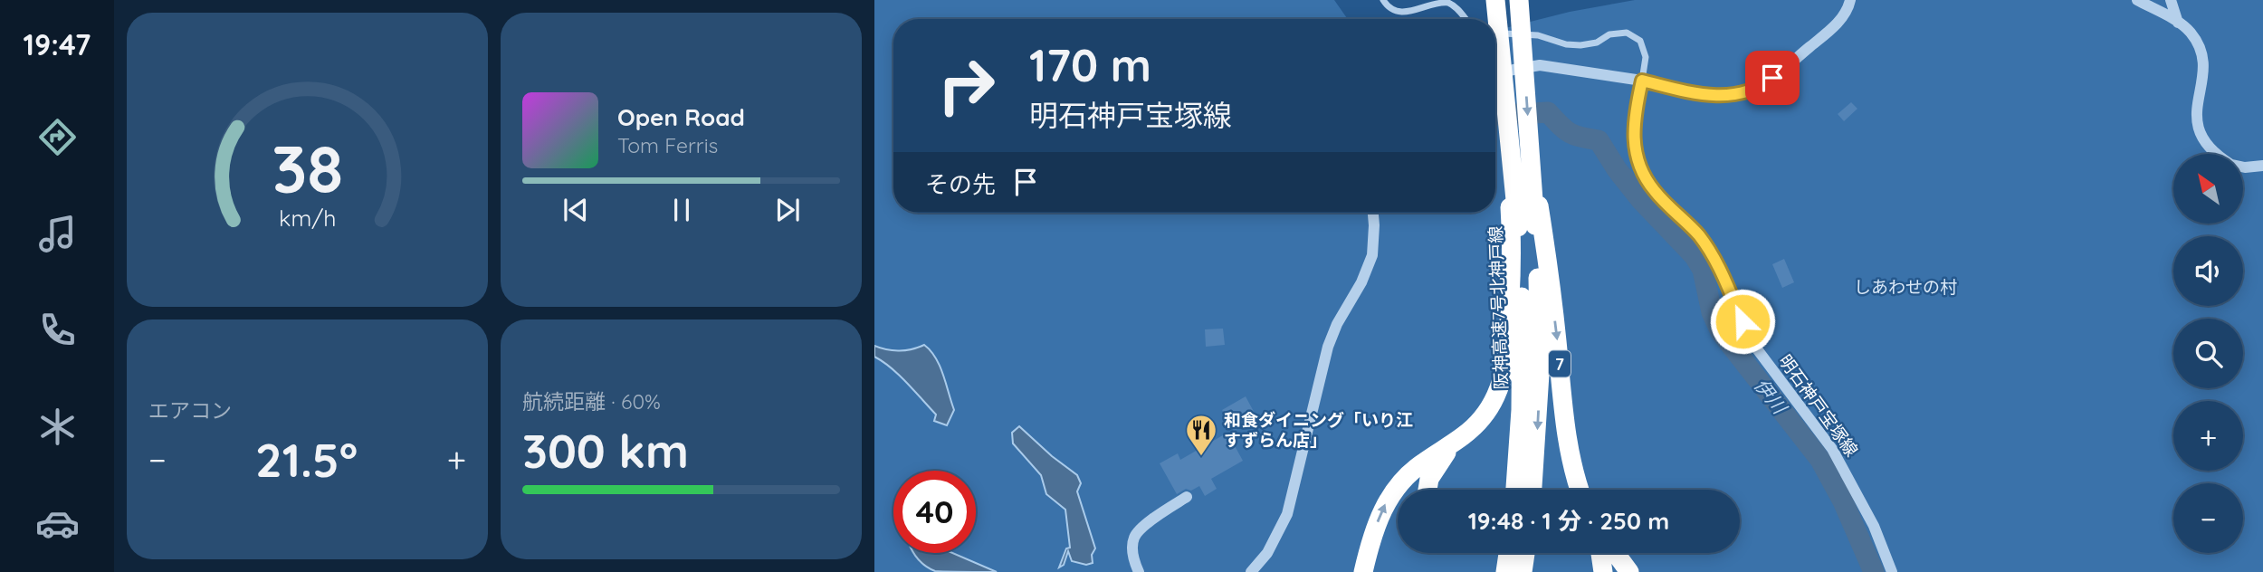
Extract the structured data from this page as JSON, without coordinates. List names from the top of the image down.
{
  "streets": {
    "highway": ["阪神高速7号北神戸線", "7"],
    "street": ["明石神戸宝塚線"]
  },
  "crossings": [
    ["阪神高速7号北神戸線", "7"]
  ],
  "water": ["伊川"],
  "parks": ["しあわせの村"],
  "places": {
    "restaurant": ["和食ダイニング「いり江 すずらん店」"]
  },
  "north": "top left",
  "page": {
    "tabs": "19:47",
    "turn": ["170 m", "明石神戸宝塚線"],
    "song": ["Open Road", "Tom Ferris"],
    "then": "その先",
    "map_buttons": ["+", "−"],
    "tile": [
      "エアコン",
      ["航続距離 · 60%", "300 km"]
    ],
    "heat": ["−", "21.5°", "+"],
    "limit": "40",
    "trip": "19:48 · 1 分 · 250 m",
    "gauge": ["38", "km/h"]
  }
}
